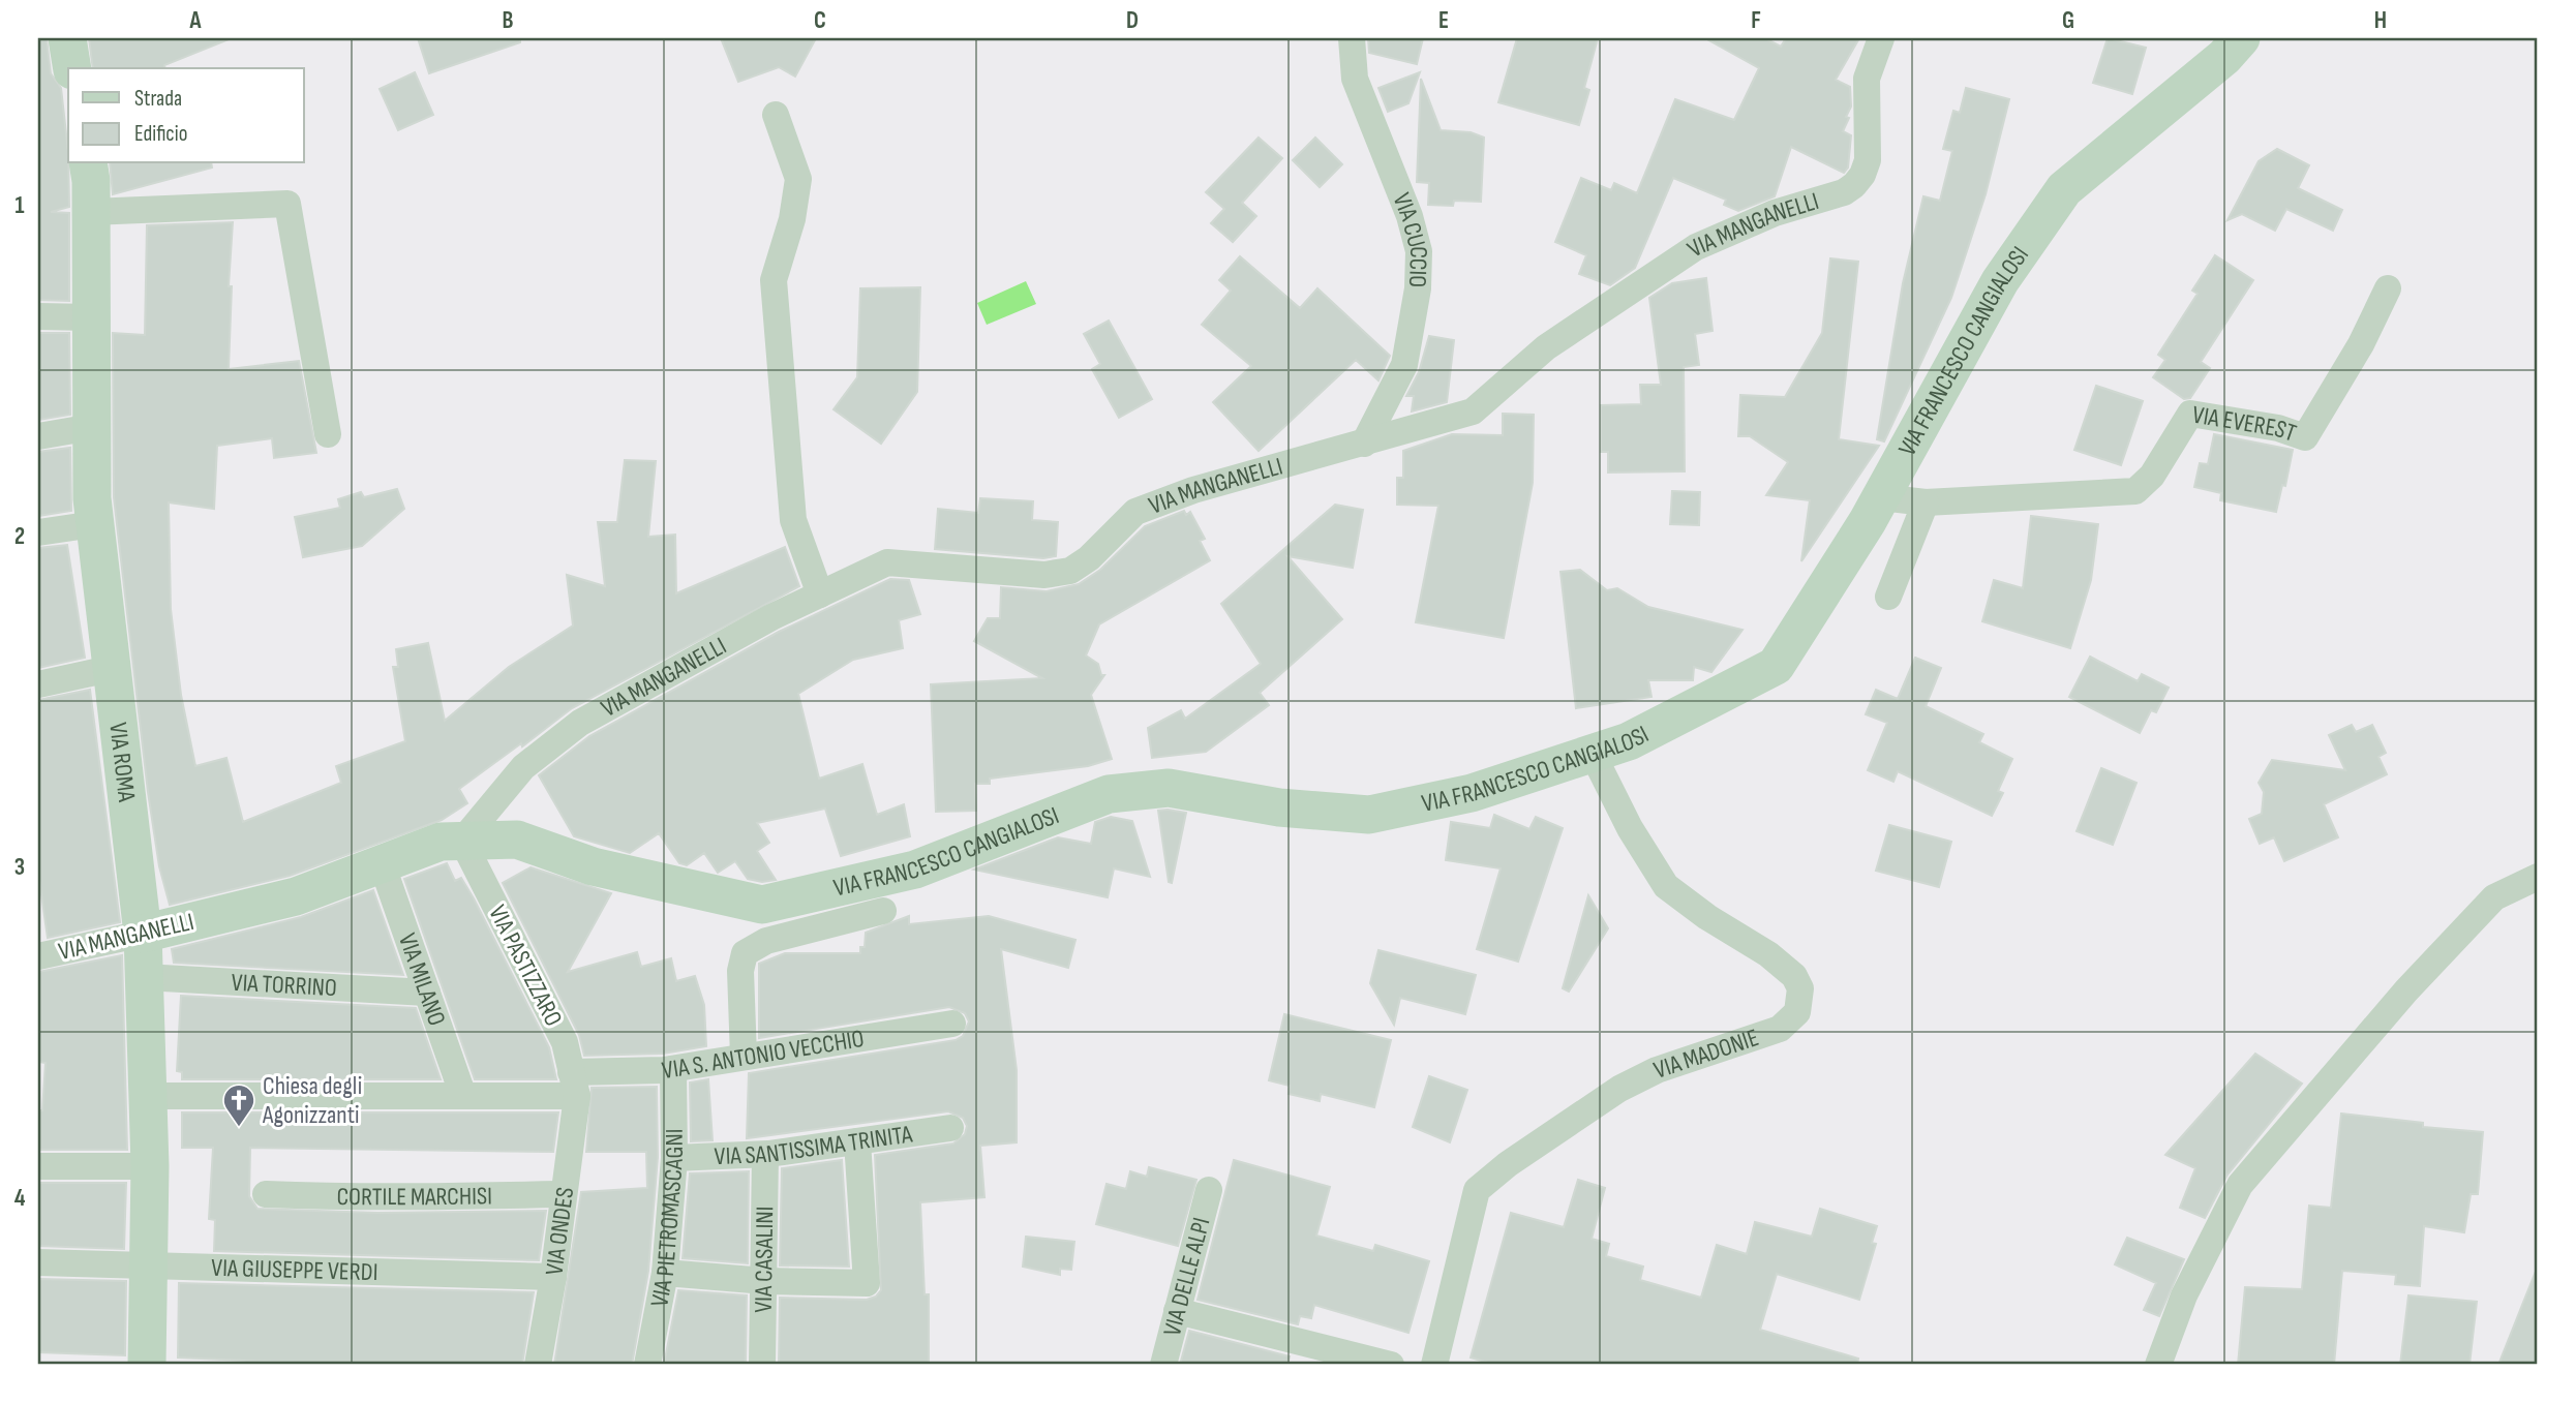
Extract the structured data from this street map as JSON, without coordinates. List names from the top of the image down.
{
  "streets": {
    "street": [
      "VIA MANGANELLI",
      "VIA CUCCIO",
      "VIA FRANCESCO CANGIALOSI",
      "VIA EVEREST",
      "VIA ROMA",
      "VIA PASTIZZARO",
      "VIA MILANO",
      "VIA TORRINO",
      "VIA S. ANTONIO VECCHIO",
      "VIA MADONIE",
      "VIA SANTISSIMA TRINITA",
      "CORTILE MARCHISI",
      "VIA PIETROMASCAGNI",
      "VIA ONDES",
      "VIA CASALINI",
      "VIA GIUSEPPE VERDI",
      "VIA DELLE ALPI"
    ]
  },
  "crossings": [
    ["VIA MANGANELLI", "VIA CUCCIO"],
    ["VIA MANGANELLI", "VIA FRANCESCO CANGIALOSI"],
    ["VIA MANGANELLI", "VIA ROMA"],
    ["VIA MANGANELLI", "VIA PASTIZZARO"],
    ["VIA MANGANELLI", "VIA MILANO"],
    ["VIA FRANCESCO CANGIALOSI", "VIA EVEREST"],
    ["VIA FRANCESCO CANGIALOSI", "VIA MADONIE"],
    ["VIA ROMA", "VIA TORRINO"],
    ["VIA ROMA", "VIA S. ANTONIO VECCHIO"],
    ["VIA ROMA", "VIA GIUSEPPE VERDI"],
    ["VIA PASTIZZARO", "VIA S. ANTONIO VECCHIO"],
    ["VIA PASTIZZARO", "VIA ONDES"],
    ["VIA MILANO", "VIA TORRINO"],
    ["VIA MILANO", "VIA S. ANTONIO VECCHIO"],
    ["VIA S. ANTONIO VECCHIO", "VIA PIETROMASCAGNI"],
    ["VIA S. ANTONIO VECCHIO", "VIA ONDES"],
    ["VIA SANTISSIMA TRINITA", "VIA PIETROMASCAGNI"],
    ["VIA SANTISSIMA TRINITA", "VIA CASALINI"],
    ["CORTILE MARCHISI", "VIA ONDES"],
    ["VIA ONDES", "VIA GIUSEPPE VERDI"]
  ],
  "places": {
    "church": ["Chiesa degli Agonizzanti"]
  },
  "legend": ["Strada", "Edificio"],
  "grid": {
    "columns": [
      "A",
      "B",
      "C",
      "D",
      "E",
      "F",
      "G",
      "H"
    ],
    "rows": [
      "1",
      "2",
      "3",
      "4"
    ]
  }
}
